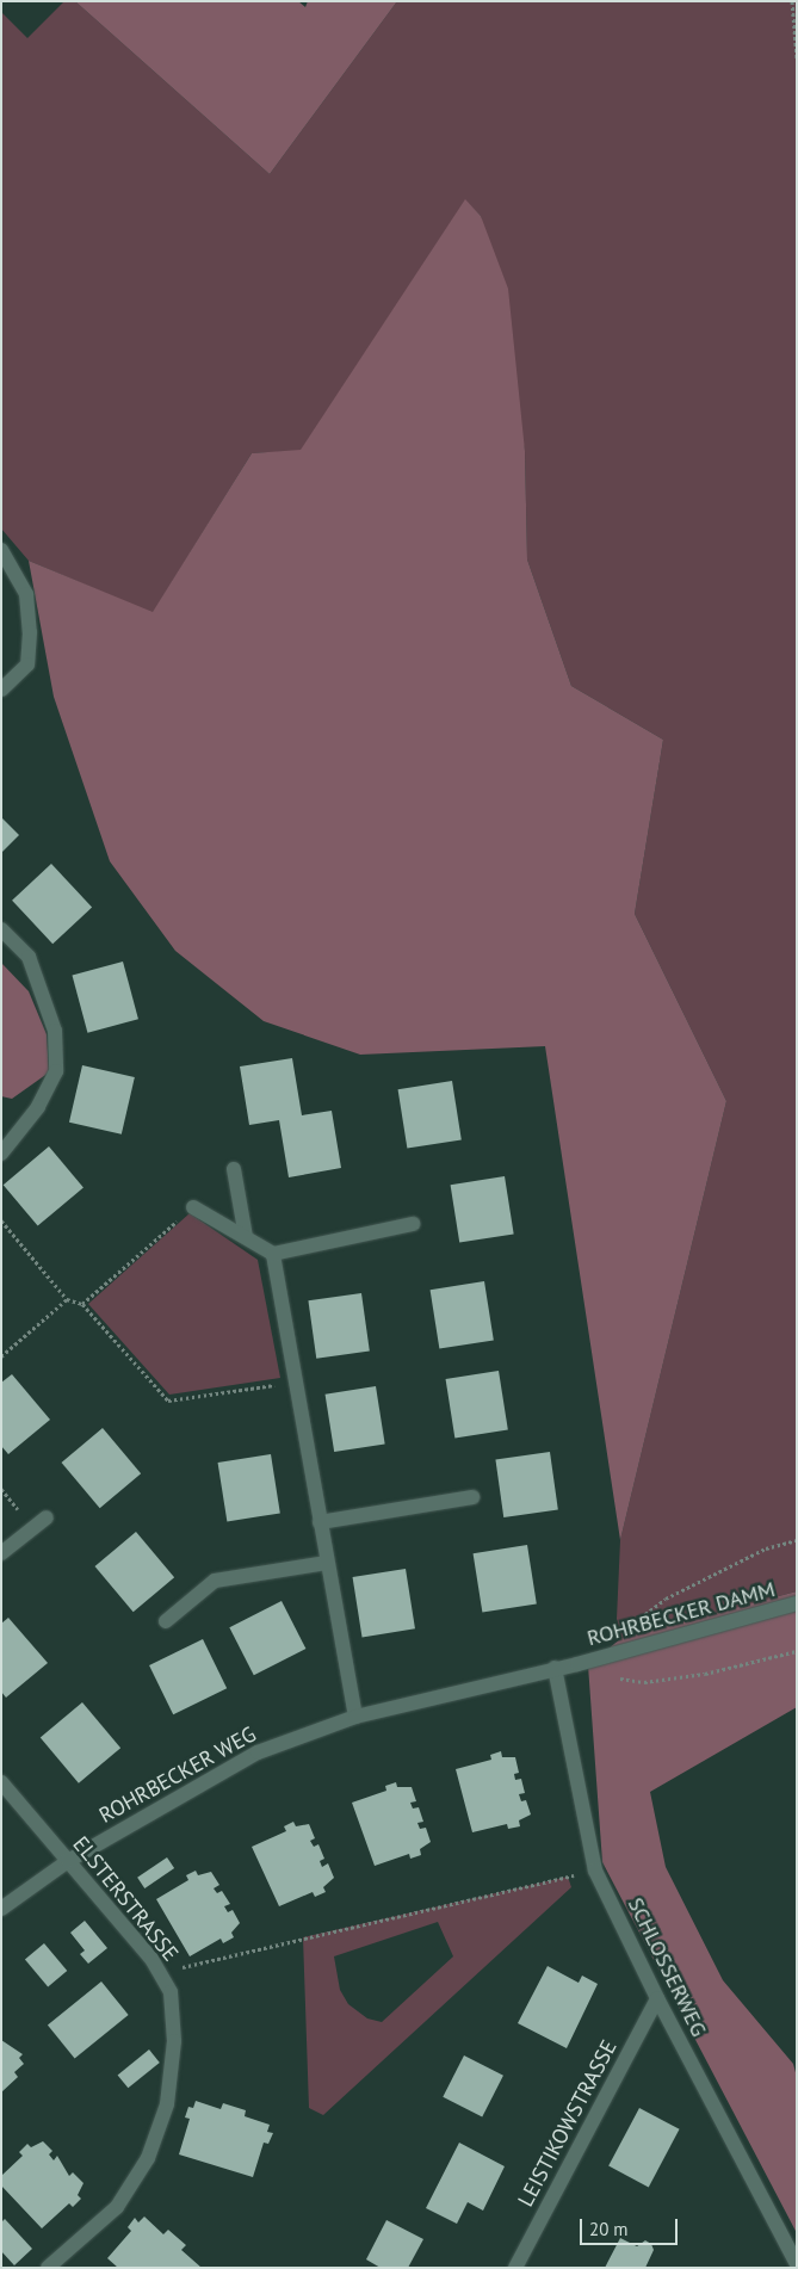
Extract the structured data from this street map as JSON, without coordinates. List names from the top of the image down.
{
  "streets": {
    "street": [
      "ROHRBECKER DAMM",
      "ROHRBECKER WEG",
      "ELSTERSTRASSE",
      "SCHLOSSERWEG",
      "LEISTIKOWSTRASSE"
    ]
  },
  "crossings": [
    ["ROHRBECKER DAMM", "ROHRBECKER WEG"],
    ["ROHRBECKER WEG", "ELSTERSTRASSE"],
    ["ROHRBECKER WEG", "SCHLOSSERWEG"],
    ["SCHLOSSERWEG", "LEISTIKOWSTRASSE"]
  ],
  "scale_bar": "20 m"
}
